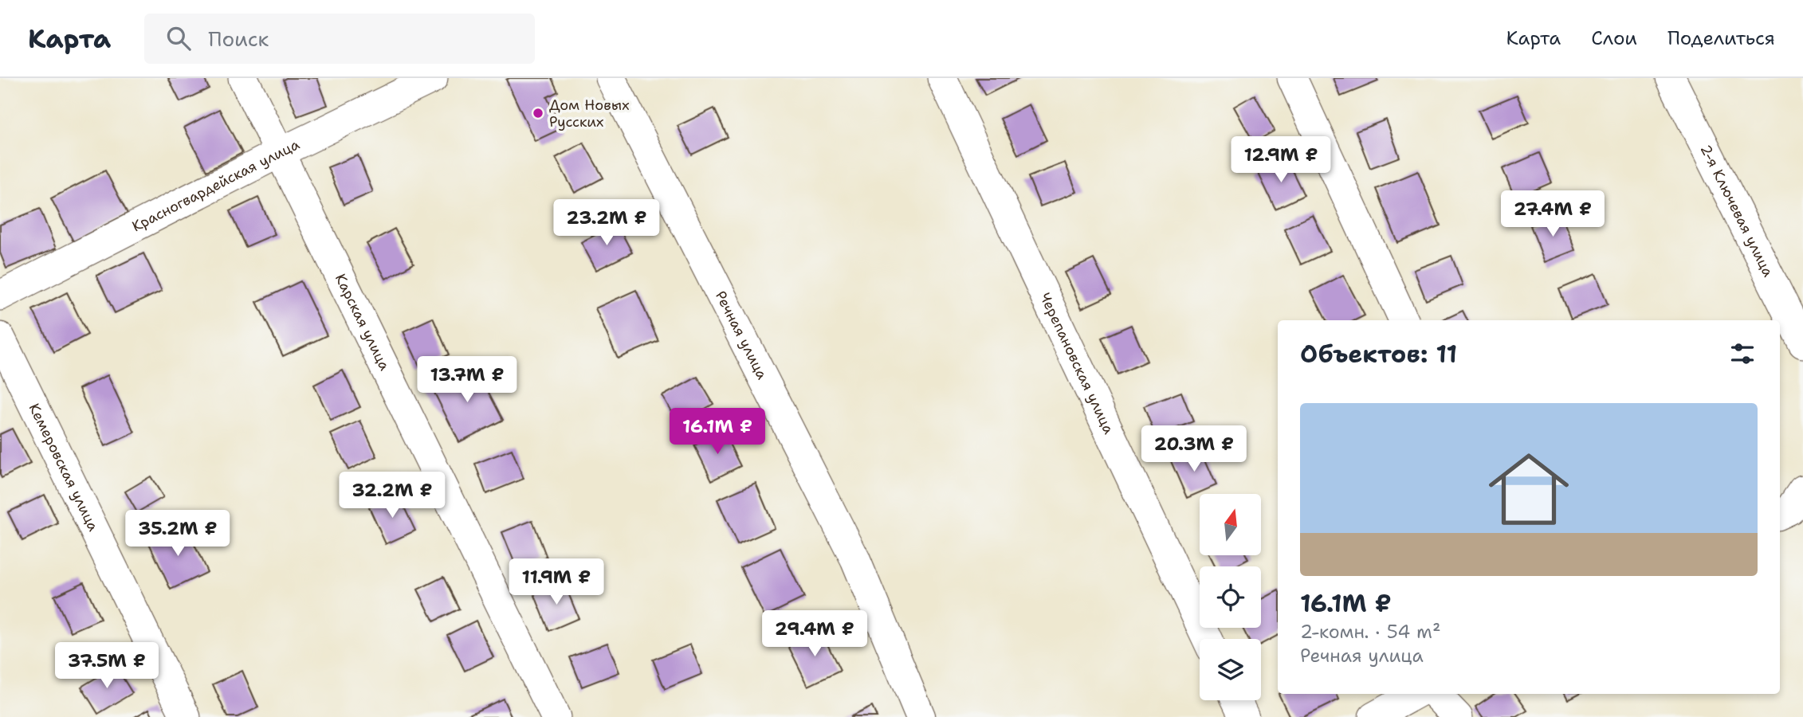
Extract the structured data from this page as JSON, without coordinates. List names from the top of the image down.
{
  "streets": {
    "street": [
      "Красногвардейская улица",
      "2-я Ключевая улица",
      "Карская улица",
      "Речная улица",
      "Черепановская улица",
      "Кемеровская улица"
    ]
  },
  "crossings": [
    ["Красногвардейская улица", "Карская улица"]
  ],
  "places": ["Дом Новых Русских"],
  "north": "top",
  "page": {
    "header": "Карта",
    "search": "Поиск",
    "nav": ["Карта", "Слои", "Поделиться"],
    "price": [
      "12.9M ₽",
      "27.4M ₽",
      "23.2M ₽",
      "13.7M ₽",
      "16.1M ₽",
      "20.3M ₽",
      "32.2M ₽",
      "35.2M ₽",
      "11.9M ₽",
      "29.4M ₽",
      "37.5M ₽"
    ],
    "heading": "Объектов: 11",
    "list": [
      {
        "name": "16.1M ₽",
        "note": "2-комн. · 54 m² · Речная улица"
      }
    ]
  }
}
